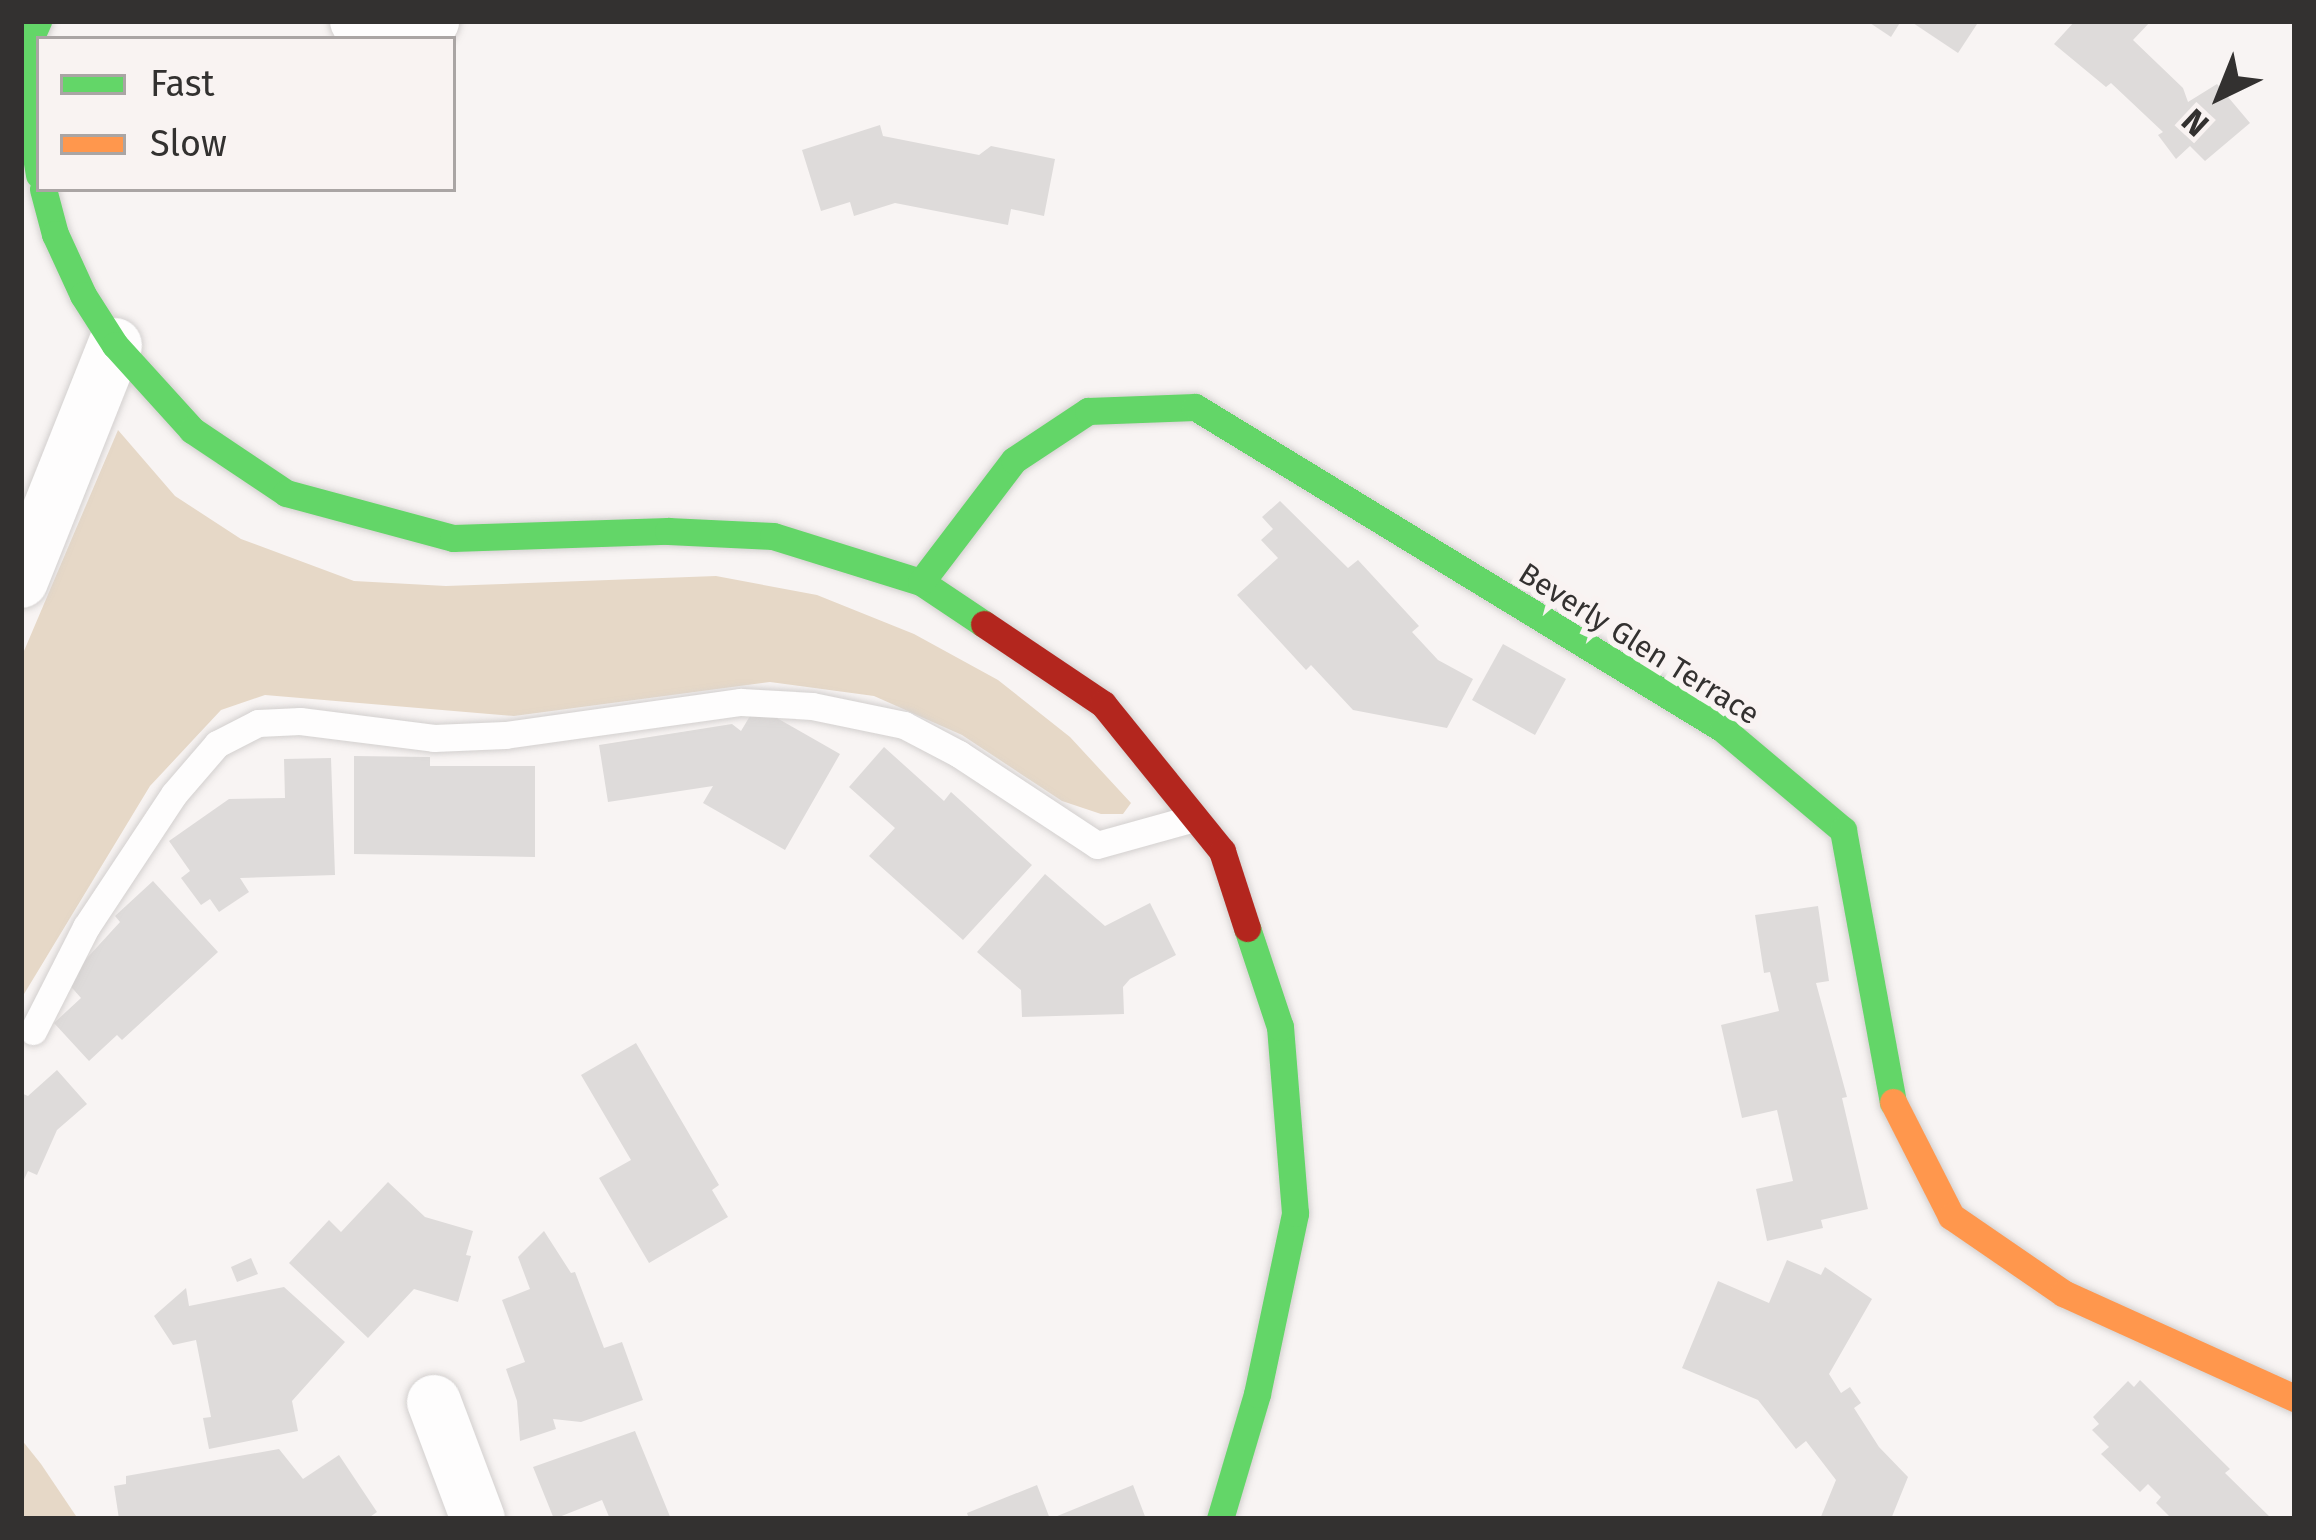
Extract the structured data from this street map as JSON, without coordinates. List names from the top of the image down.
{
  "streets": {
    "main road": ["Beverly Glen Terrace"]
  },
  "legend": ["Fast", "Slow"],
  "north": "bottom left"
}
